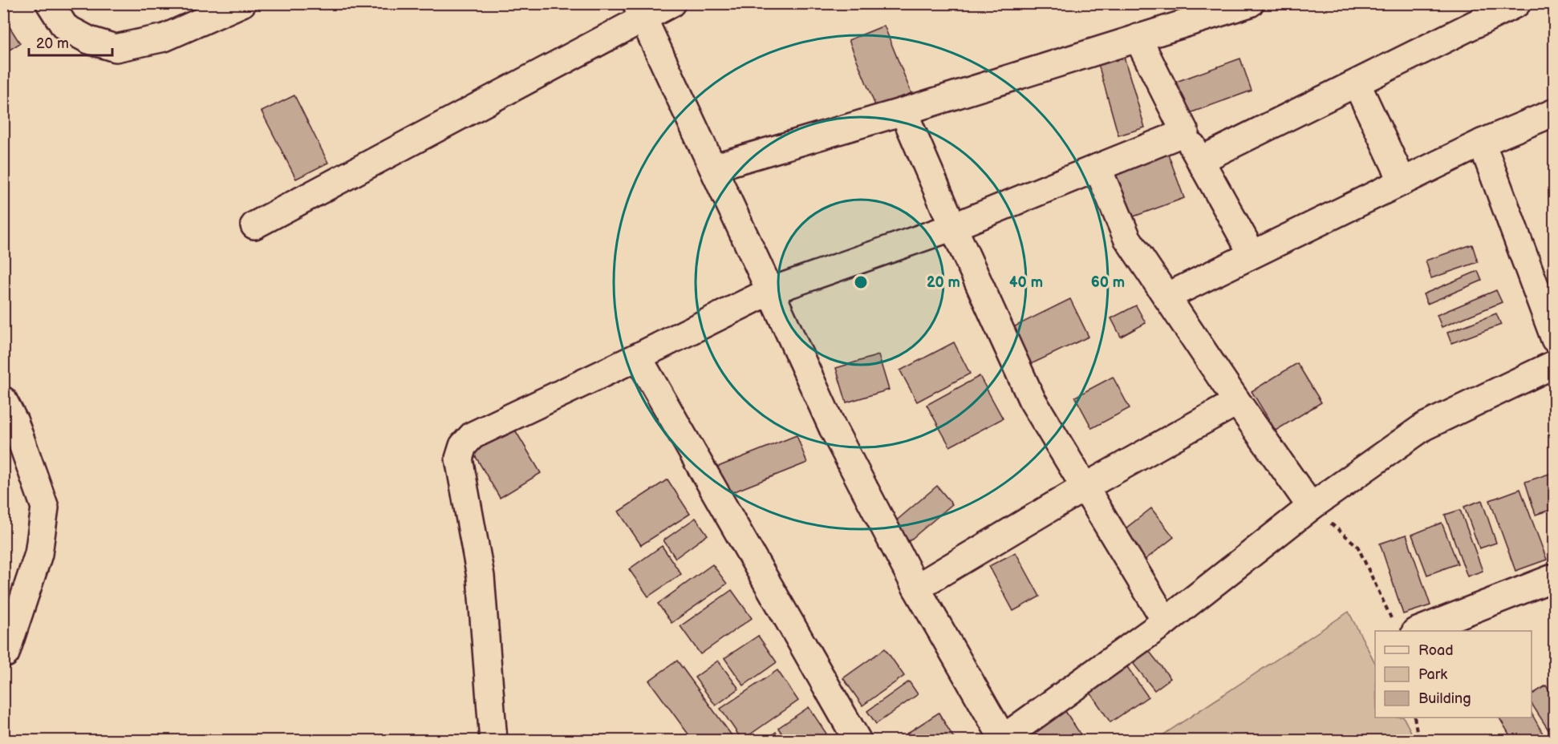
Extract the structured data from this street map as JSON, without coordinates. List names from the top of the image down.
{
  "legend": ["Road", "Park", "Building"],
  "scale_bar": "20 m",
  "rings": ["20 m", "40 m", "60 m"]
}
